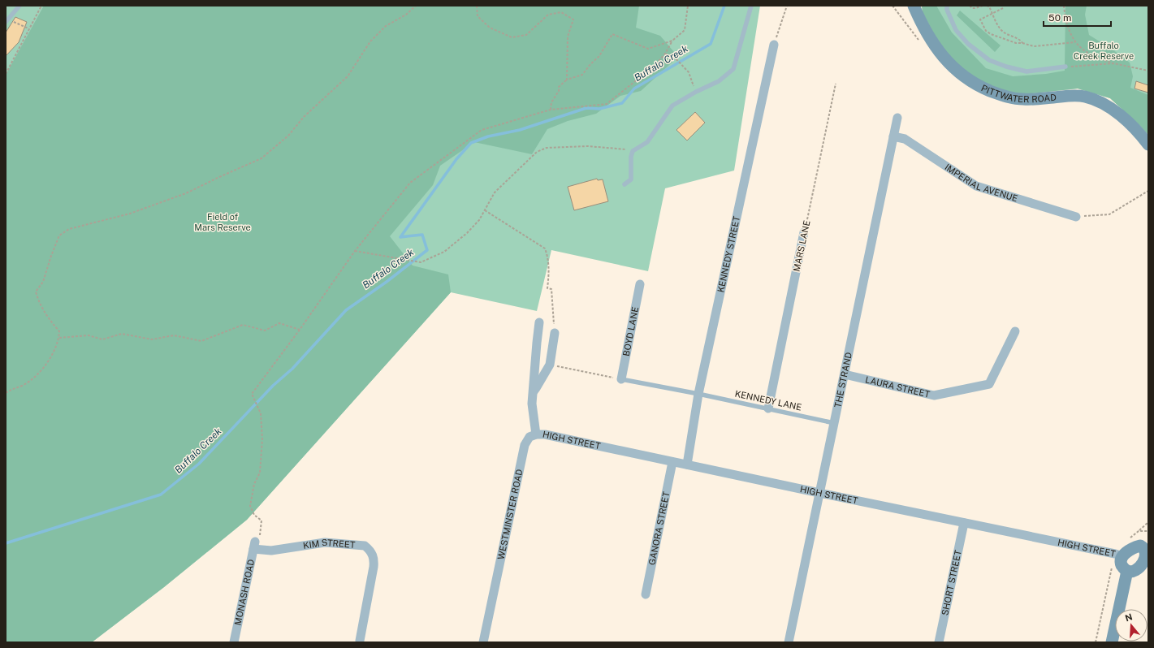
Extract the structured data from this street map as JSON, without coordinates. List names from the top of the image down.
{
  "streets": {
    "main road": ["PITTWATER ROAD"],
    "street": [
      "IMPERIAL AVENUE",
      "MARS LANE",
      "KENNEDY STREET",
      "BOYD LANE",
      "THE STRAND",
      "LAURA STREET",
      "HIGH STREET",
      "WESTMINSTER ROAD",
      "GANORA STREET",
      "KIM STREET",
      "SHORT STREET",
      "MONASH ROAD"
    ],
    "lane": ["KENNEDY LANE"]
  },
  "crossings": [
    ["IMPERIAL AVENUE", "THE STRAND"],
    ["MARS LANE", "KENNEDY LANE"],
    ["KENNEDY STREET", "KENNEDY LANE"],
    ["KENNEDY STREET", "HIGH STREET"],
    ["THE STRAND", "LAURA STREET"],
    ["THE STRAND", "KENNEDY LANE"],
    ["THE STRAND", "HIGH STREET"],
    ["HIGH STREET", "WESTMINSTER ROAD"],
    ["HIGH STREET", "GANORA STREET"],
    ["HIGH STREET", "SHORT STREET"],
    ["KIM STREET", "MONASH ROAD"]
  ],
  "water": ["Buffalo Creek"],
  "parks": ["Buffalo Creek Reserve", "Field of Mars Reserve"],
  "scale_bar": "50 m",
  "north": "top"
}
